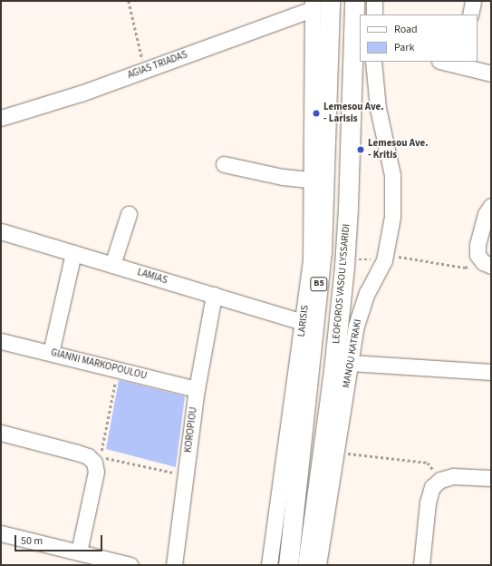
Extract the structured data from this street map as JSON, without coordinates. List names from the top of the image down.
{
  "streets": {
    "main road": ["B5", "LEOFOROS VASOU LYSSARIDI"],
    "street": [
      "AGIAS TRIADAS",
      "LAMIAS",
      "LARISIS",
      "MANOU KATRAKI",
      "GIANNI MARKOPOULOU",
      "KOROPIOU"
    ]
  },
  "crossings": [
    ["AGIAS TRIADAS", "LARISIS"],
    ["LAMIAS", "LARISIS"],
    ["LAMIAS", "KOROPIOU"],
    ["GIANNI MARKOPOULOU", "KOROPIOU"]
  ],
  "places": ["Lemesou Ave. - Larisis", "Lemesou Ave. - Kritis"],
  "legend": ["Road", "Park"],
  "scale_bar": "50 m"
}
